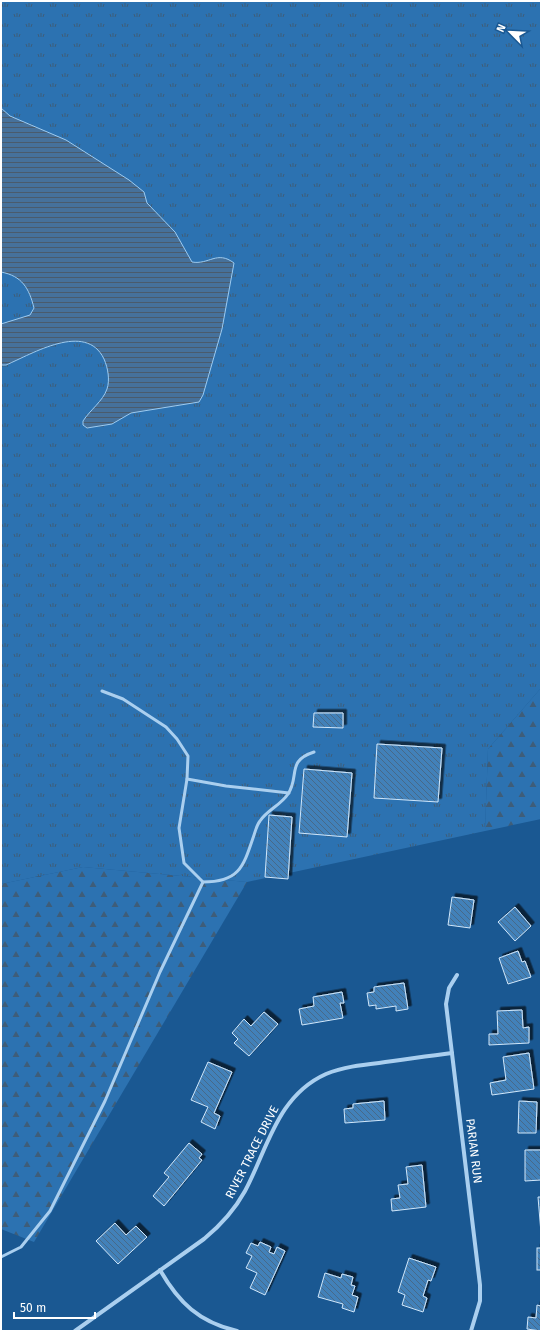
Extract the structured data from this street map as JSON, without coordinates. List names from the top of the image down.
{
  "streets": {
    "street": ["PARIAN RUN", "RIVER TRACE DRIVE"]
  },
  "crossings": [
    ["PARIAN RUN", "RIVER TRACE DRIVE"]
  ],
  "scale_bar": "50 m",
  "north": "top left"
}
